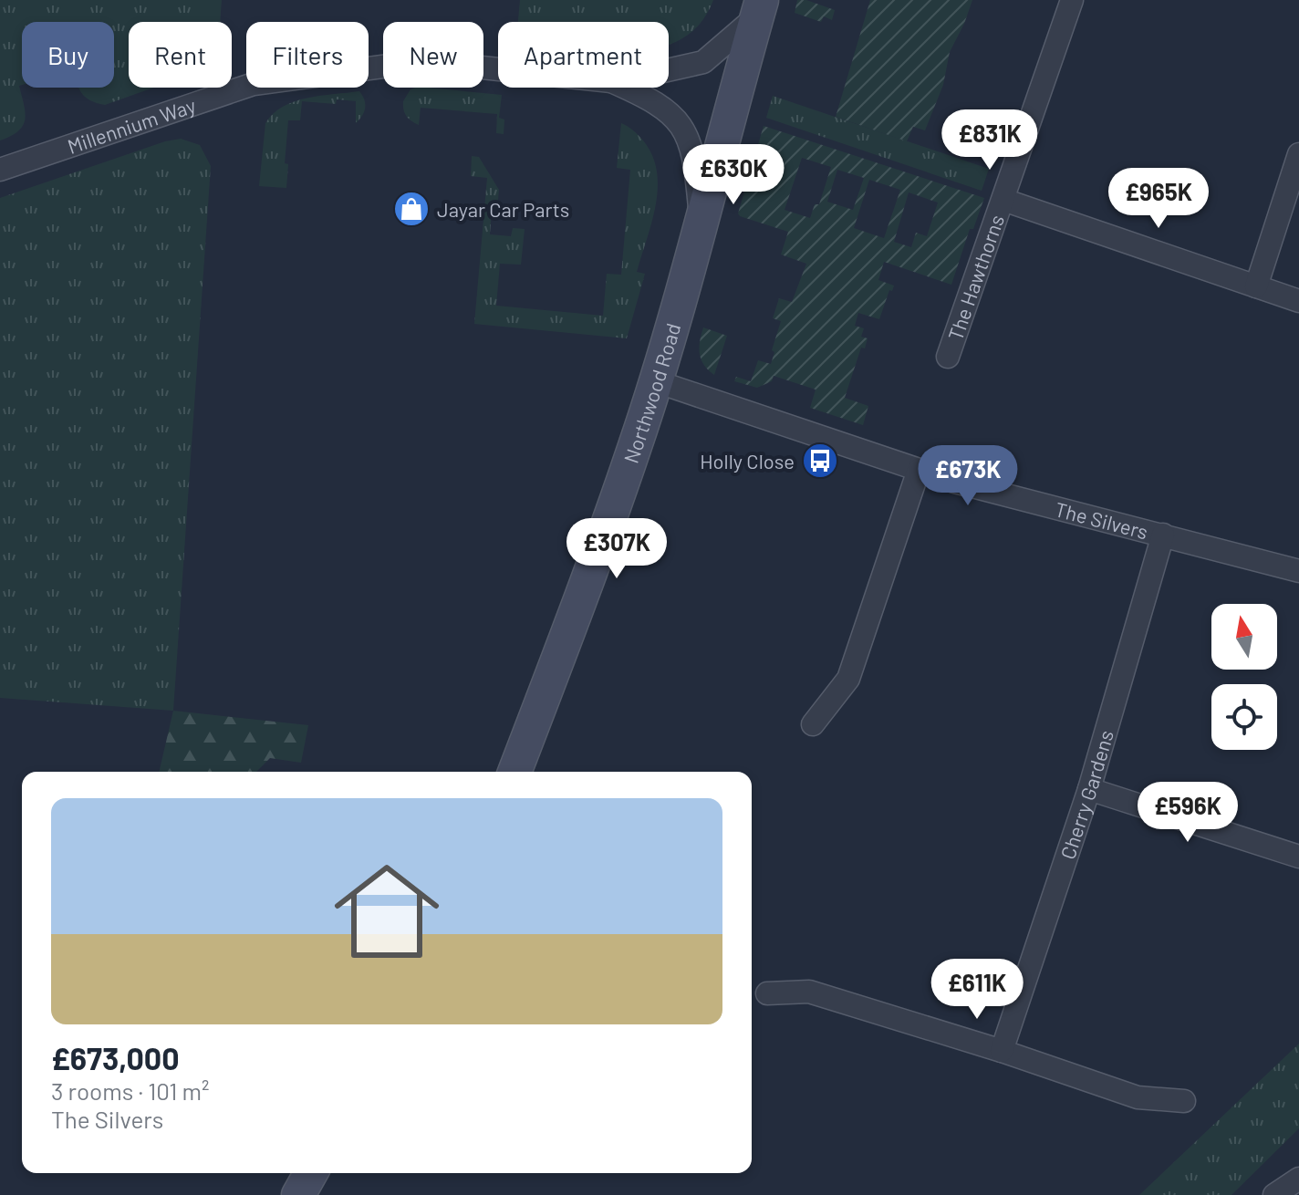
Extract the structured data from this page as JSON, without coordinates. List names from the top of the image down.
{
  "streets": {
    "street": [
      "Millennium Way",
      "The Hawthorns",
      "Northwood Road",
      "The Silvers",
      "Cherry Gardens"
    ]
  },
  "crossings": [
    ["Millennium Way", "Northwood Road"],
    ["Northwood Road", "The Silvers"],
    ["The Silvers", "Cherry Gardens"]
  ],
  "places": {
    "shop": ["Jayar Car Parts"],
    "bus stop": ["Holly Close"]
  },
  "north": "top",
  "page": {
    "chip": [
      "Buy",
      "Rent",
      "Filters",
      "New",
      "Apartment"
    ],
    "price": [
      "£831K",
      "£630K",
      "£965K",
      "£673K",
      "£307K",
      "£596K",
      "£611K"
    ],
    "list": [
      {
        "name": "£673,000",
        "note": "3 rooms · 101 m² · The Silvers"
      }
    ]
  }
}
